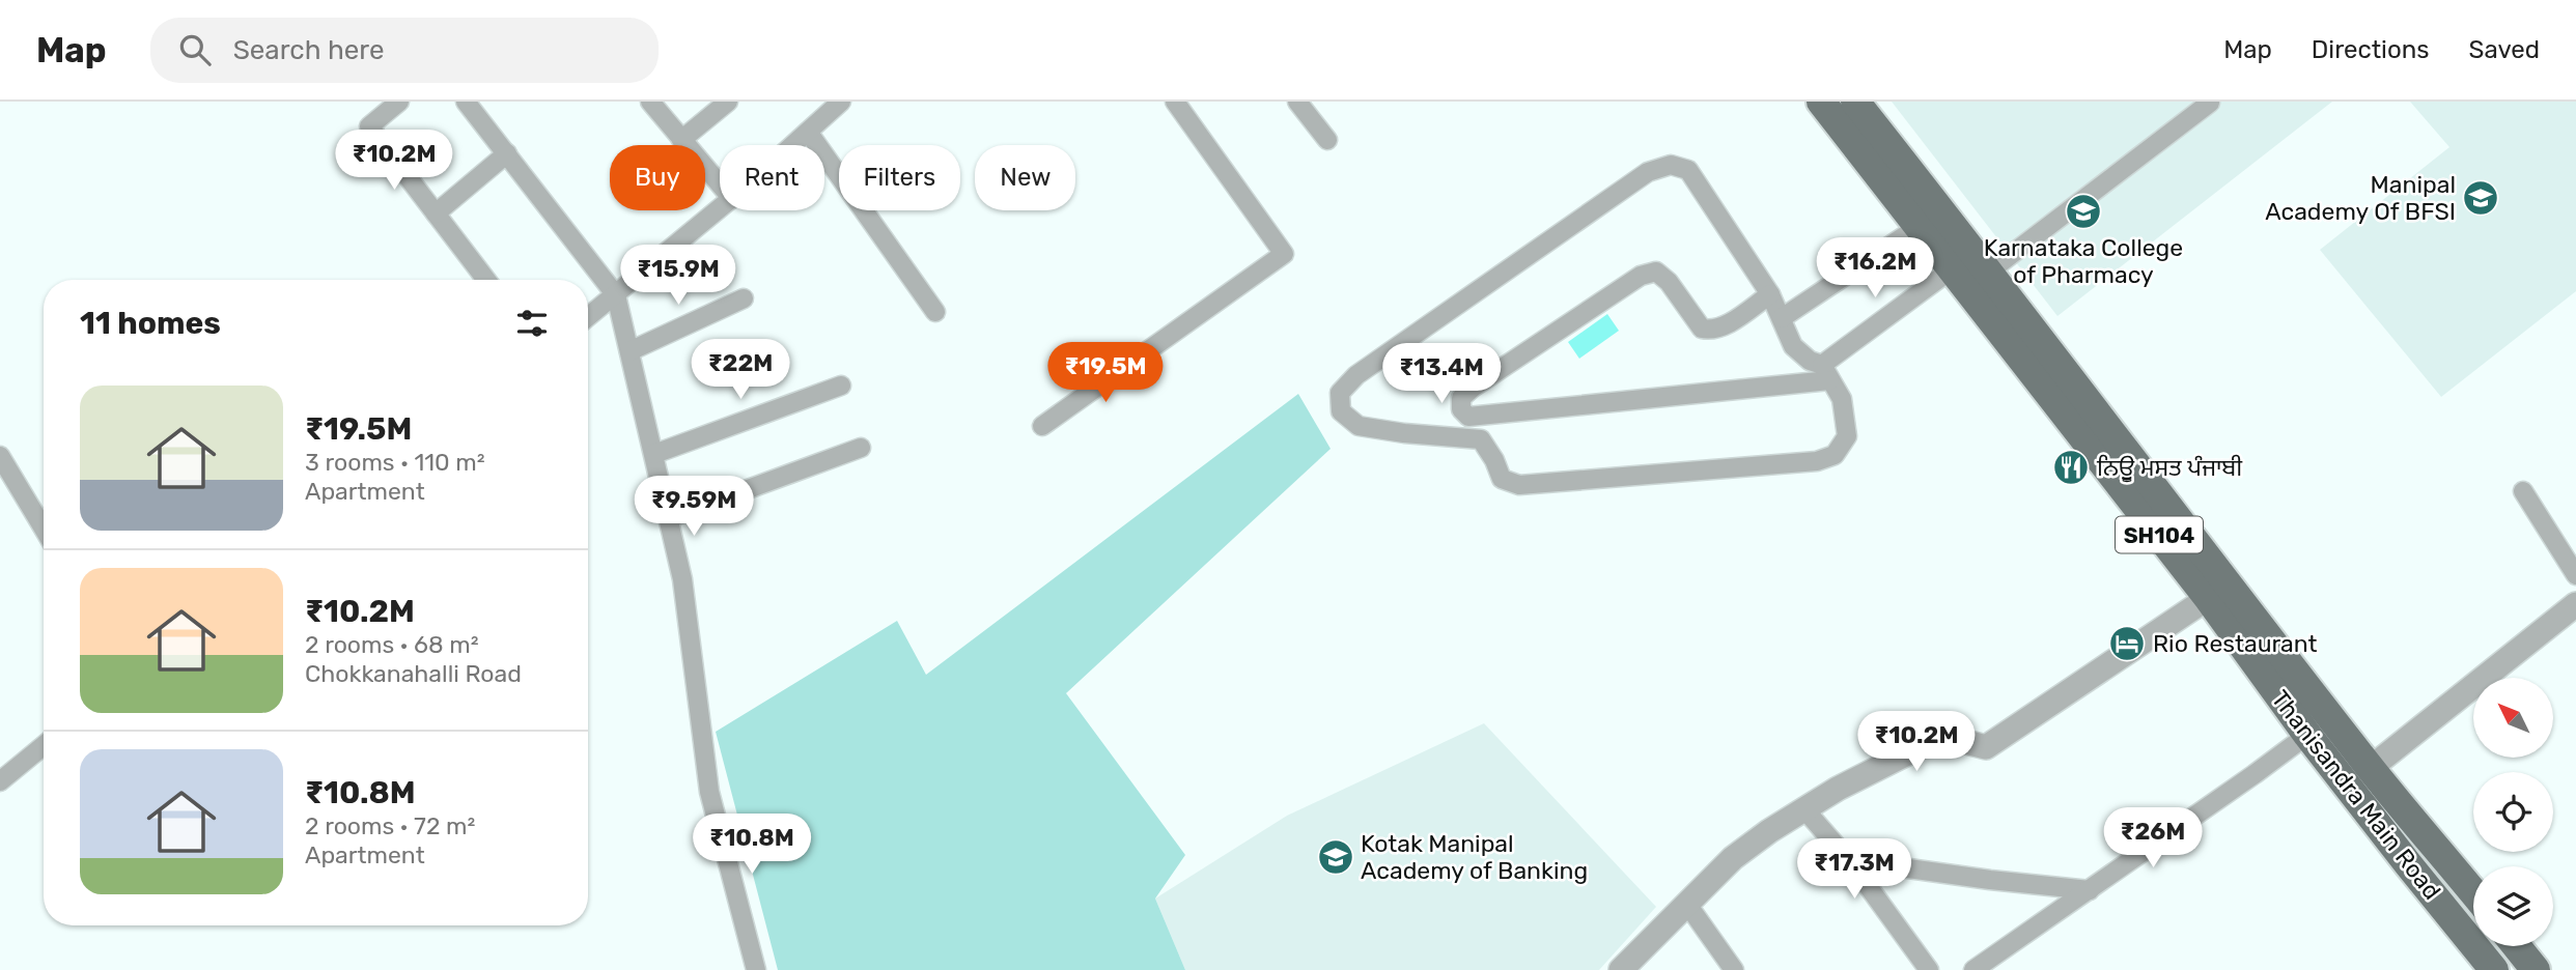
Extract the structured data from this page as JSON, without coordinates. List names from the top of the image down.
{
  "streets": {
    "main road": ["SH104", "Thanisandra Main Road"]
  },
  "places": {
    "school or university": ["Manipal Academy Of BFSI", "Karnataka College of Pharmacy", "Kotak Manipal Academy of Banking"],
    "restaurant": ["ਨਿਉੁੂ ਮਸਤ ਪੰਜਾਬੀ"],
    "hotel": ["Rio Restaurant"]
  },
  "north": "top left",
  "page": {
    "header": "Map",
    "search": "Search here",
    "nav": ["Map", "Directions", "Saved"],
    "price": [
      "₹10.2M",
      "₹16.2M",
      "₹15.9M",
      "₹22M",
      "₹19.5M",
      "₹13.4M",
      "₹9.59M",
      "₹10.2M",
      "₹26M",
      "₹10.8M",
      "₹17.3M"
    ],
    "chip": [
      "Buy",
      "Rent",
      "Filters",
      "New"
    ],
    "heading": "11 homes",
    "list": [
      {
        "name": "₹19.5M",
        "note": "3 rooms · 110 m² · Apartment"
      },
      {
        "name": "₹10.2M",
        "note": "2 rooms · 68 m² · Chokkanahalli Road"
      },
      {
        "name": "₹10.8M",
        "note": "2 rooms · 72 m² · Apartment"
      }
    ]
  }
}
